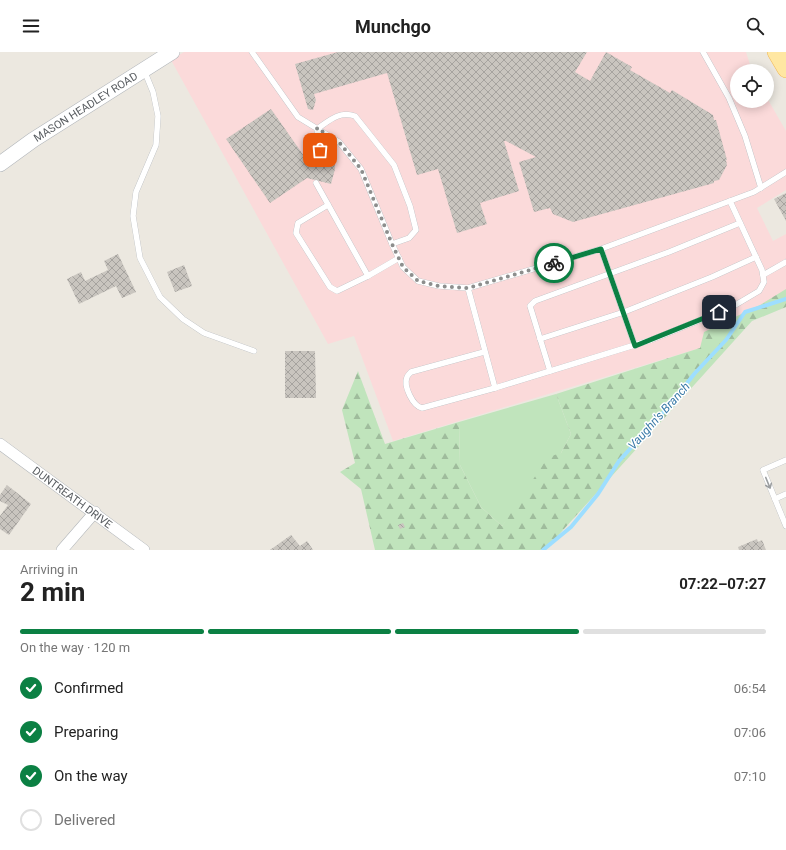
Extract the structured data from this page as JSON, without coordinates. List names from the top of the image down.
{
  "streets": {
    "main road": ["MASON HEADLEY ROAD"],
    "street": ["DUNTREATH DRIVE"]
  },
  "water": ["Vaughn's Branch"],
  "page": {
    "header": "Munchgo",
    "heading": ["2 min", "Arriving in", "07:22–07:27"],
    "bar": "On the way · 120 m",
    "list": [
      ["Confirmed", "06:54"],
      ["Preparing", "07:06"],
      ["On the way", "07:10"],
      "Delivered"
    ]
  }
}
